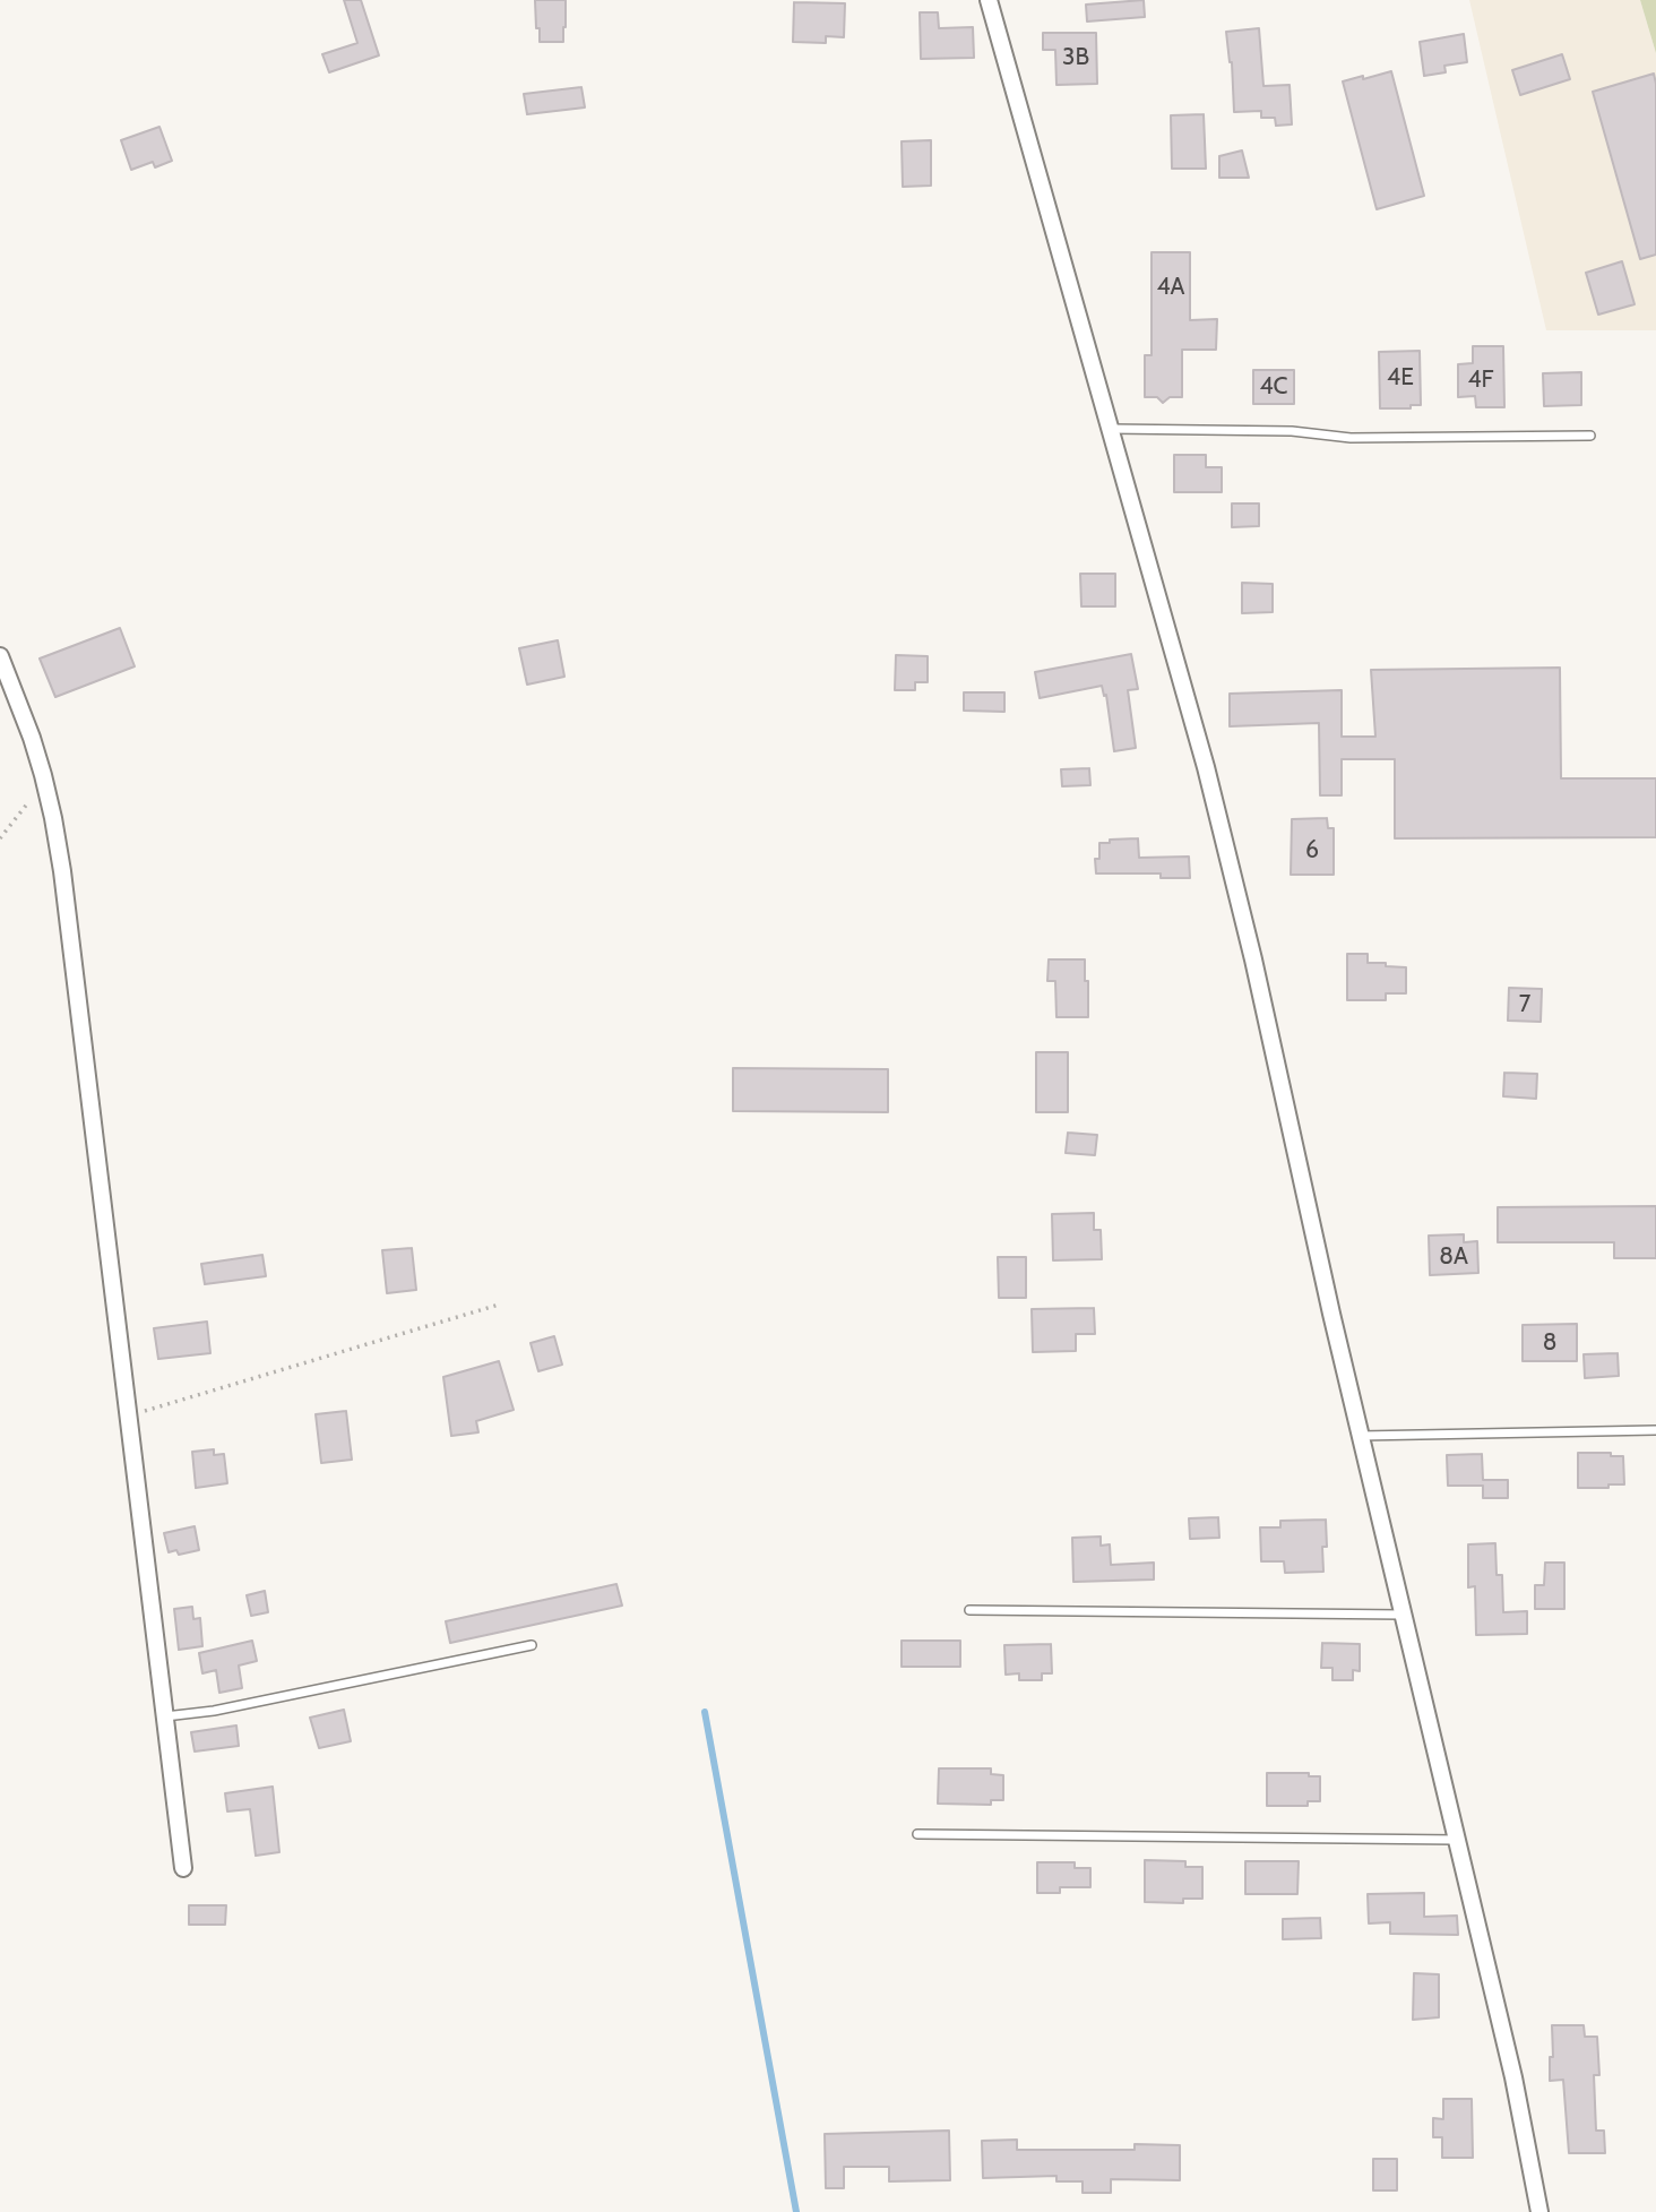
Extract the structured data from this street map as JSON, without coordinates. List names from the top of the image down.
{
  "house_numbers": [
    "3B",
    "4A",
    "4E",
    "4F",
    "4C",
    "6",
    "7",
    "8A",
    "8"
  ]
}
